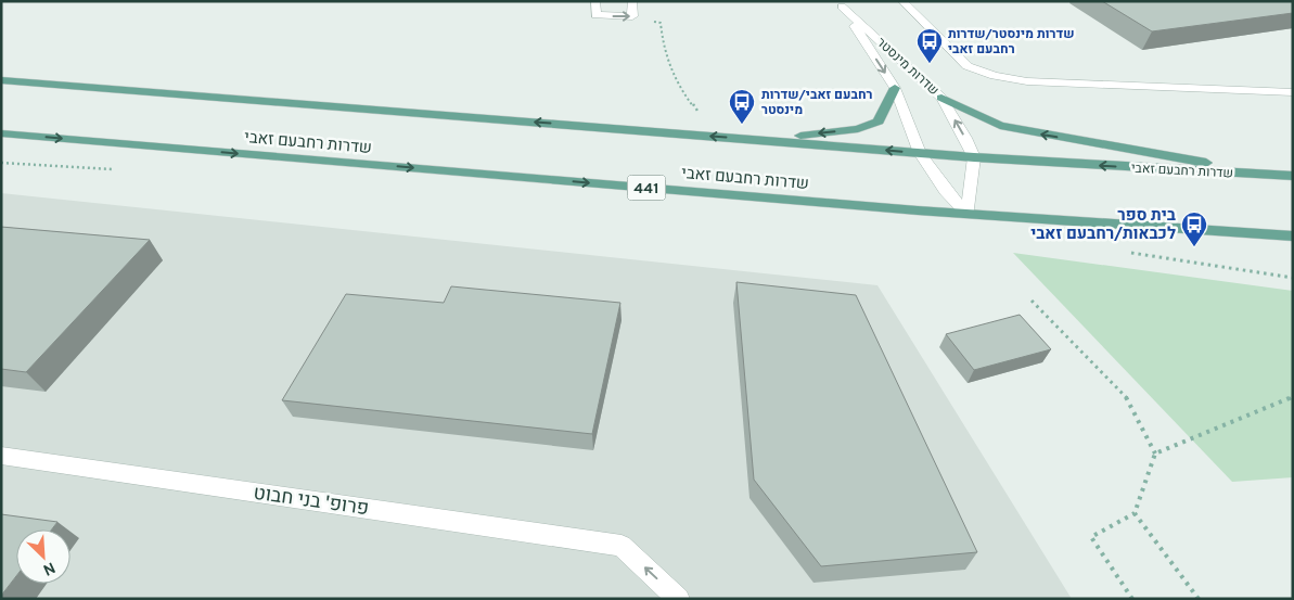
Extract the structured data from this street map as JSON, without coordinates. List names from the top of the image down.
{
  "streets": {
    "main road": ["שדרות רחבעם זאבי", "441"],
    "street": ["שדרות מינסטר", "פרופ' בני חבוט"]
  },
  "crossings": [
    ["שדרות מינסטר", "שדרות רחבעם זאבי"]
  ],
  "one_way": ["פרופ' בני חבוט"],
  "places": {
    "bus stop": ["שדרות מינסטר/שדרות רחבעם זאבי", "רחבעם זאבי/שדרות מינסטר", "בית ספר לכבאות/רחבעם זאבי"]
  },
  "north": "bottom right"
}
